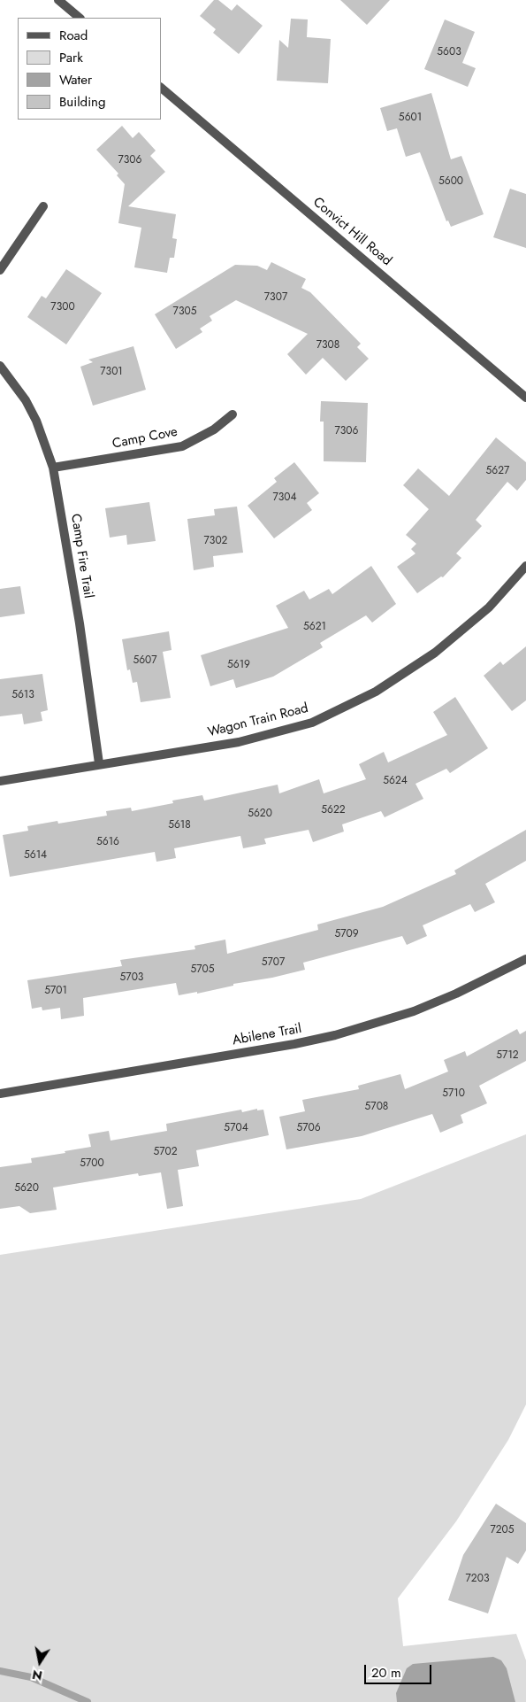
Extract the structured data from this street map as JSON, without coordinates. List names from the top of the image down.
{
  "streets": {
    "street": [
      "Convict Hill Road",
      "Camp Cove",
      "Camp Fire Trail",
      "Wagon Train Road",
      "Abilene Trail"
    ]
  },
  "crossings": [
    ["Camp Cove", "Camp Fire Trail"],
    ["Camp Fire Trail", "Wagon Train Road"]
  ],
  "house_numbers": [
    "5603",
    "5601",
    "7306",
    "5600",
    "7307",
    "7300",
    "7305",
    "7308",
    "7301",
    "7306",
    "5627",
    "7304",
    "7302",
    "5621",
    "5607",
    "5619",
    "5613",
    "5624",
    "5622",
    "5620",
    "5618",
    "5616",
    "5614",
    "5709",
    "5707",
    "5705",
    "5703",
    "5701",
    "5712",
    "5710",
    "5708",
    "5704",
    "5706",
    "5702",
    "5700",
    "5620",
    "7205",
    "7203"
  ],
  "legend": [
    "Road",
    "Park",
    "Water",
    "Building"
  ],
  "scale_bar": "20 m",
  "north": "bottom"
}
